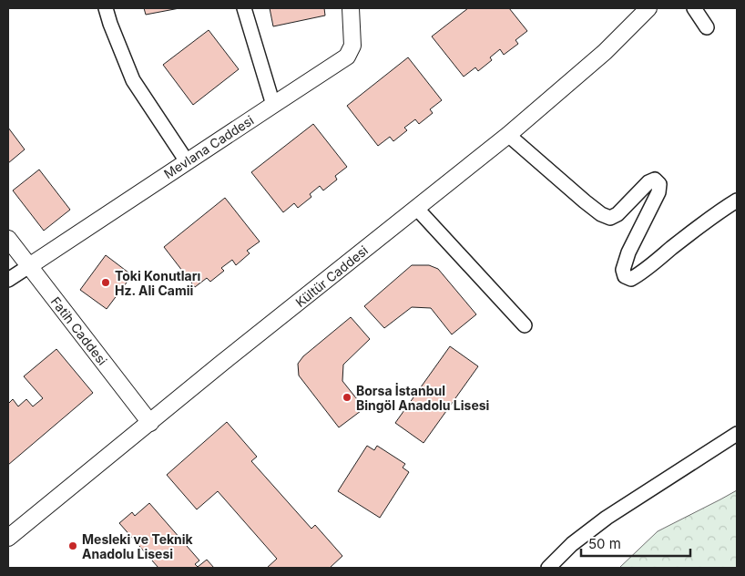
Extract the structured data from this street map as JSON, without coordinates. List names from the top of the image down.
{
  "streets": {
    "street": ["Mevlana Caddesi", "Kültür Caddesi", "Fatih Caddesi"]
  },
  "crossings": [
    ["Mevlana Caddesi", "Fatih Caddesi"],
    ["Kültür Caddesi", "Fatih Caddesi"]
  ],
  "places": ["Toki Konutları Hz. Ali Camii", "Borsa İstanbul Bingöl Anadolu Lisesi", "Mesleki ve Teknik Anadolu Lisesi"],
  "scale_bar": "50 m"
}
